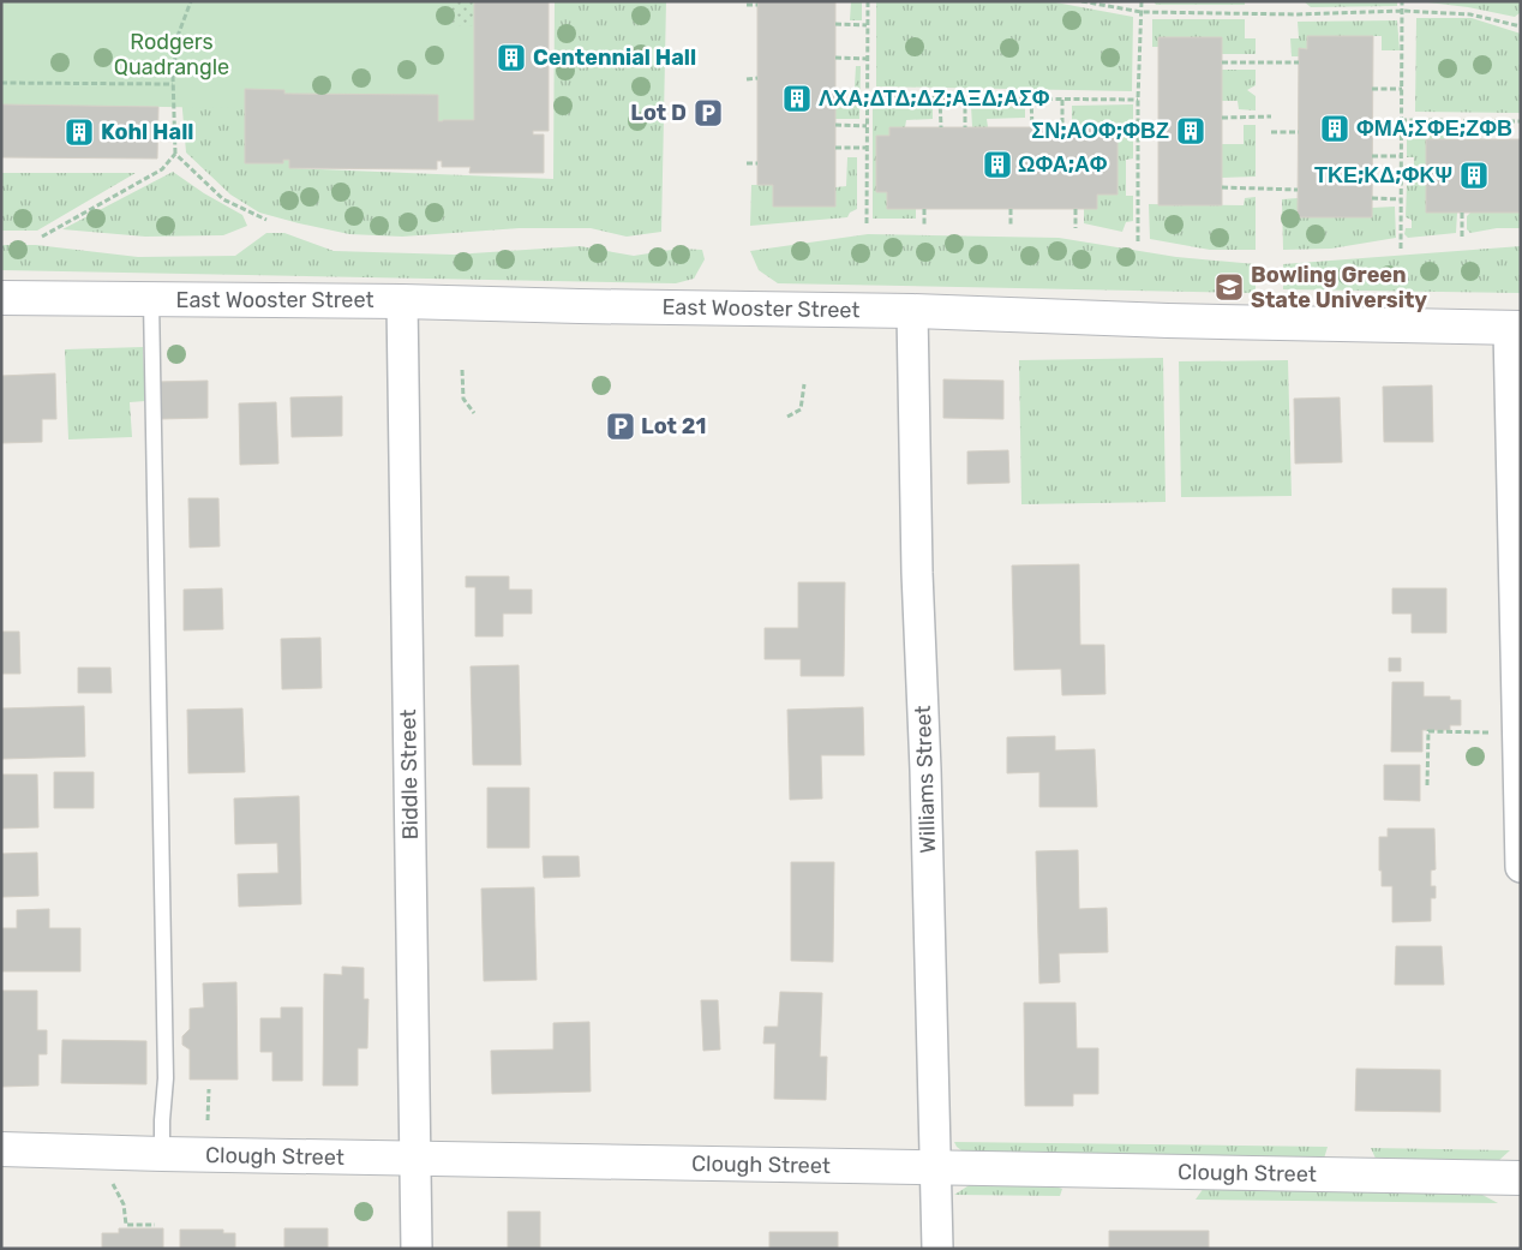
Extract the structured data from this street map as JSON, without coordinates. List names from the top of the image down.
{
  "streets": {
    "street": [
      "East Wooster Street",
      "Biddle Street",
      "Williams Street",
      "Clough Street"
    ]
  },
  "crossings": [
    ["East Wooster Street", "Biddle Street"],
    ["East Wooster Street", "Williams Street"],
    ["Biddle Street", "Clough Street"],
    ["Williams Street", "Clough Street"]
  ],
  "parks": ["Rodgers Quadrangle"],
  "places": {
    "building": [
      "Centennial Hall",
      "ΛΧΑ;ΔΤΔ;ΔΖ;ΑΞΔ;ΑΣΦ",
      "ΦΜΑ;ΣΦΕ;ΖΦΒ",
      "ΣΝ;ΑΟΦ;ΦΒΖ",
      "Kohl Hall",
      "ΩΦΑ;ΑΦ",
      "ΤΚΕ;ΚΔ;ΦΚΨ"
    ],
    "parking": ["Lot D", "Lot 21"],
    "school or university": ["Bowling Green State University"]
  }
}
